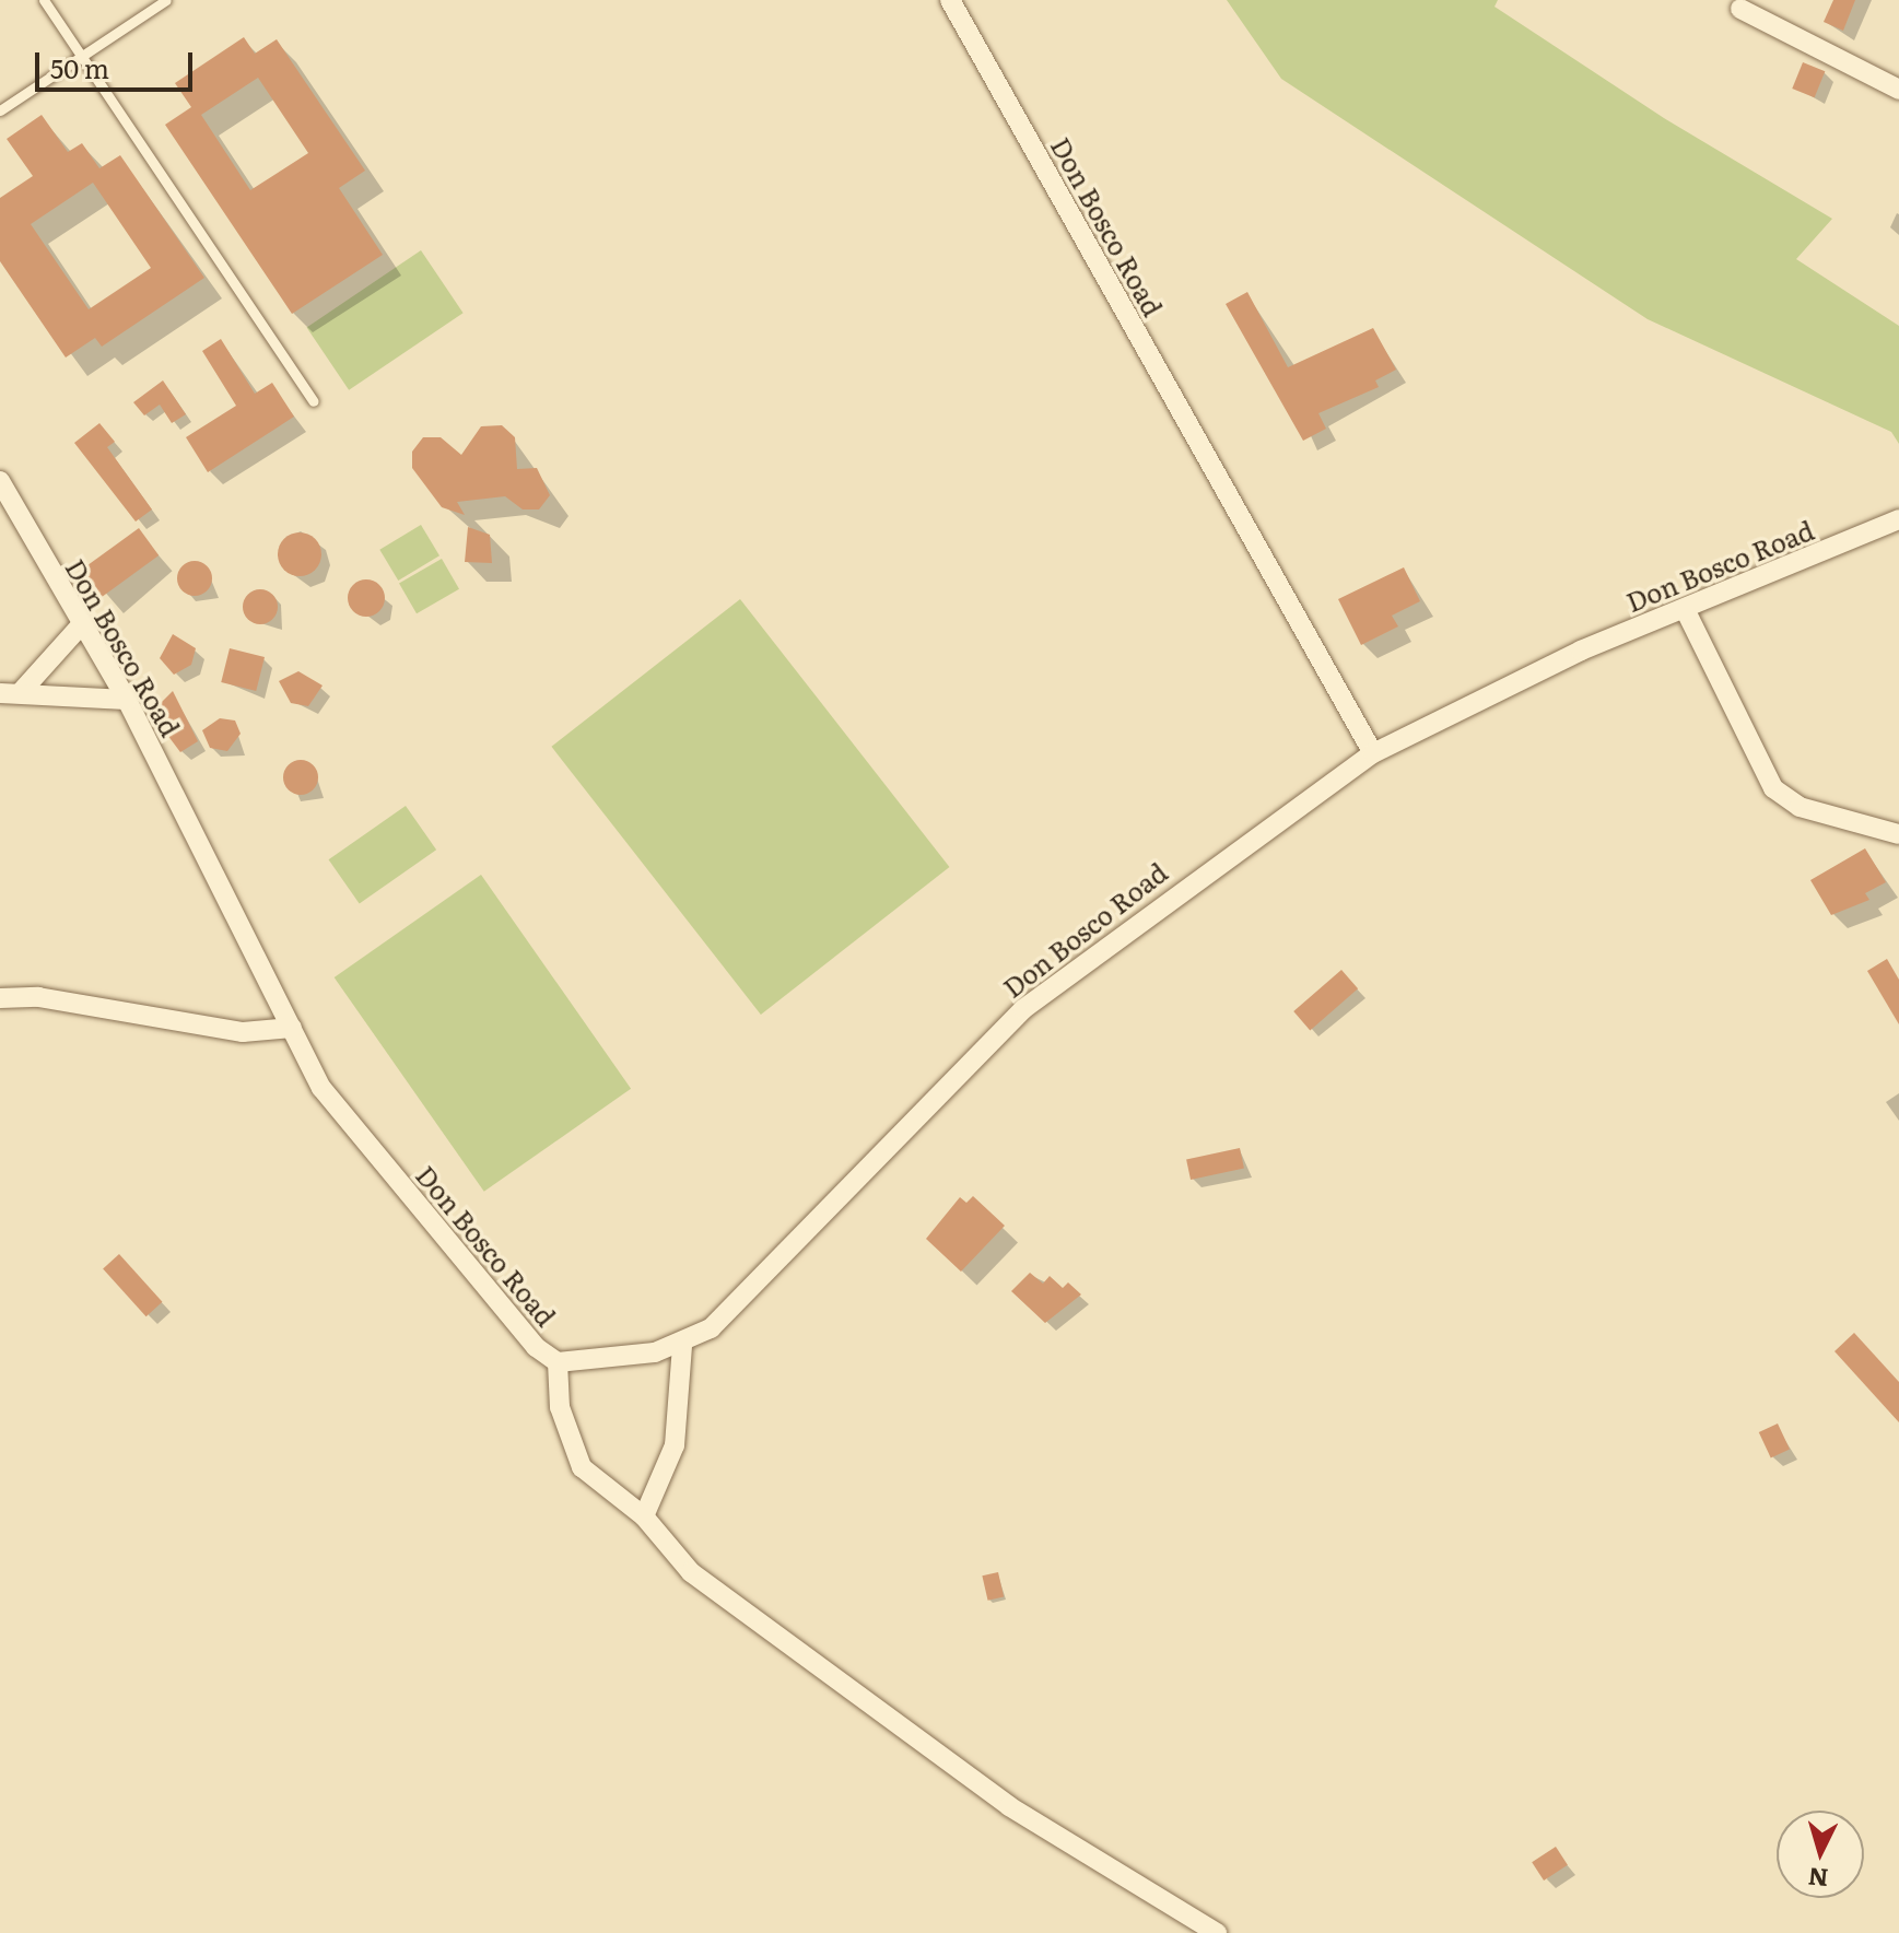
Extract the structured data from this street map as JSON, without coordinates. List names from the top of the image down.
{
  "streets": {
    "street": ["Don Bosco Road"]
  },
  "scale_bar": "50 m",
  "north": "bottom"
}
